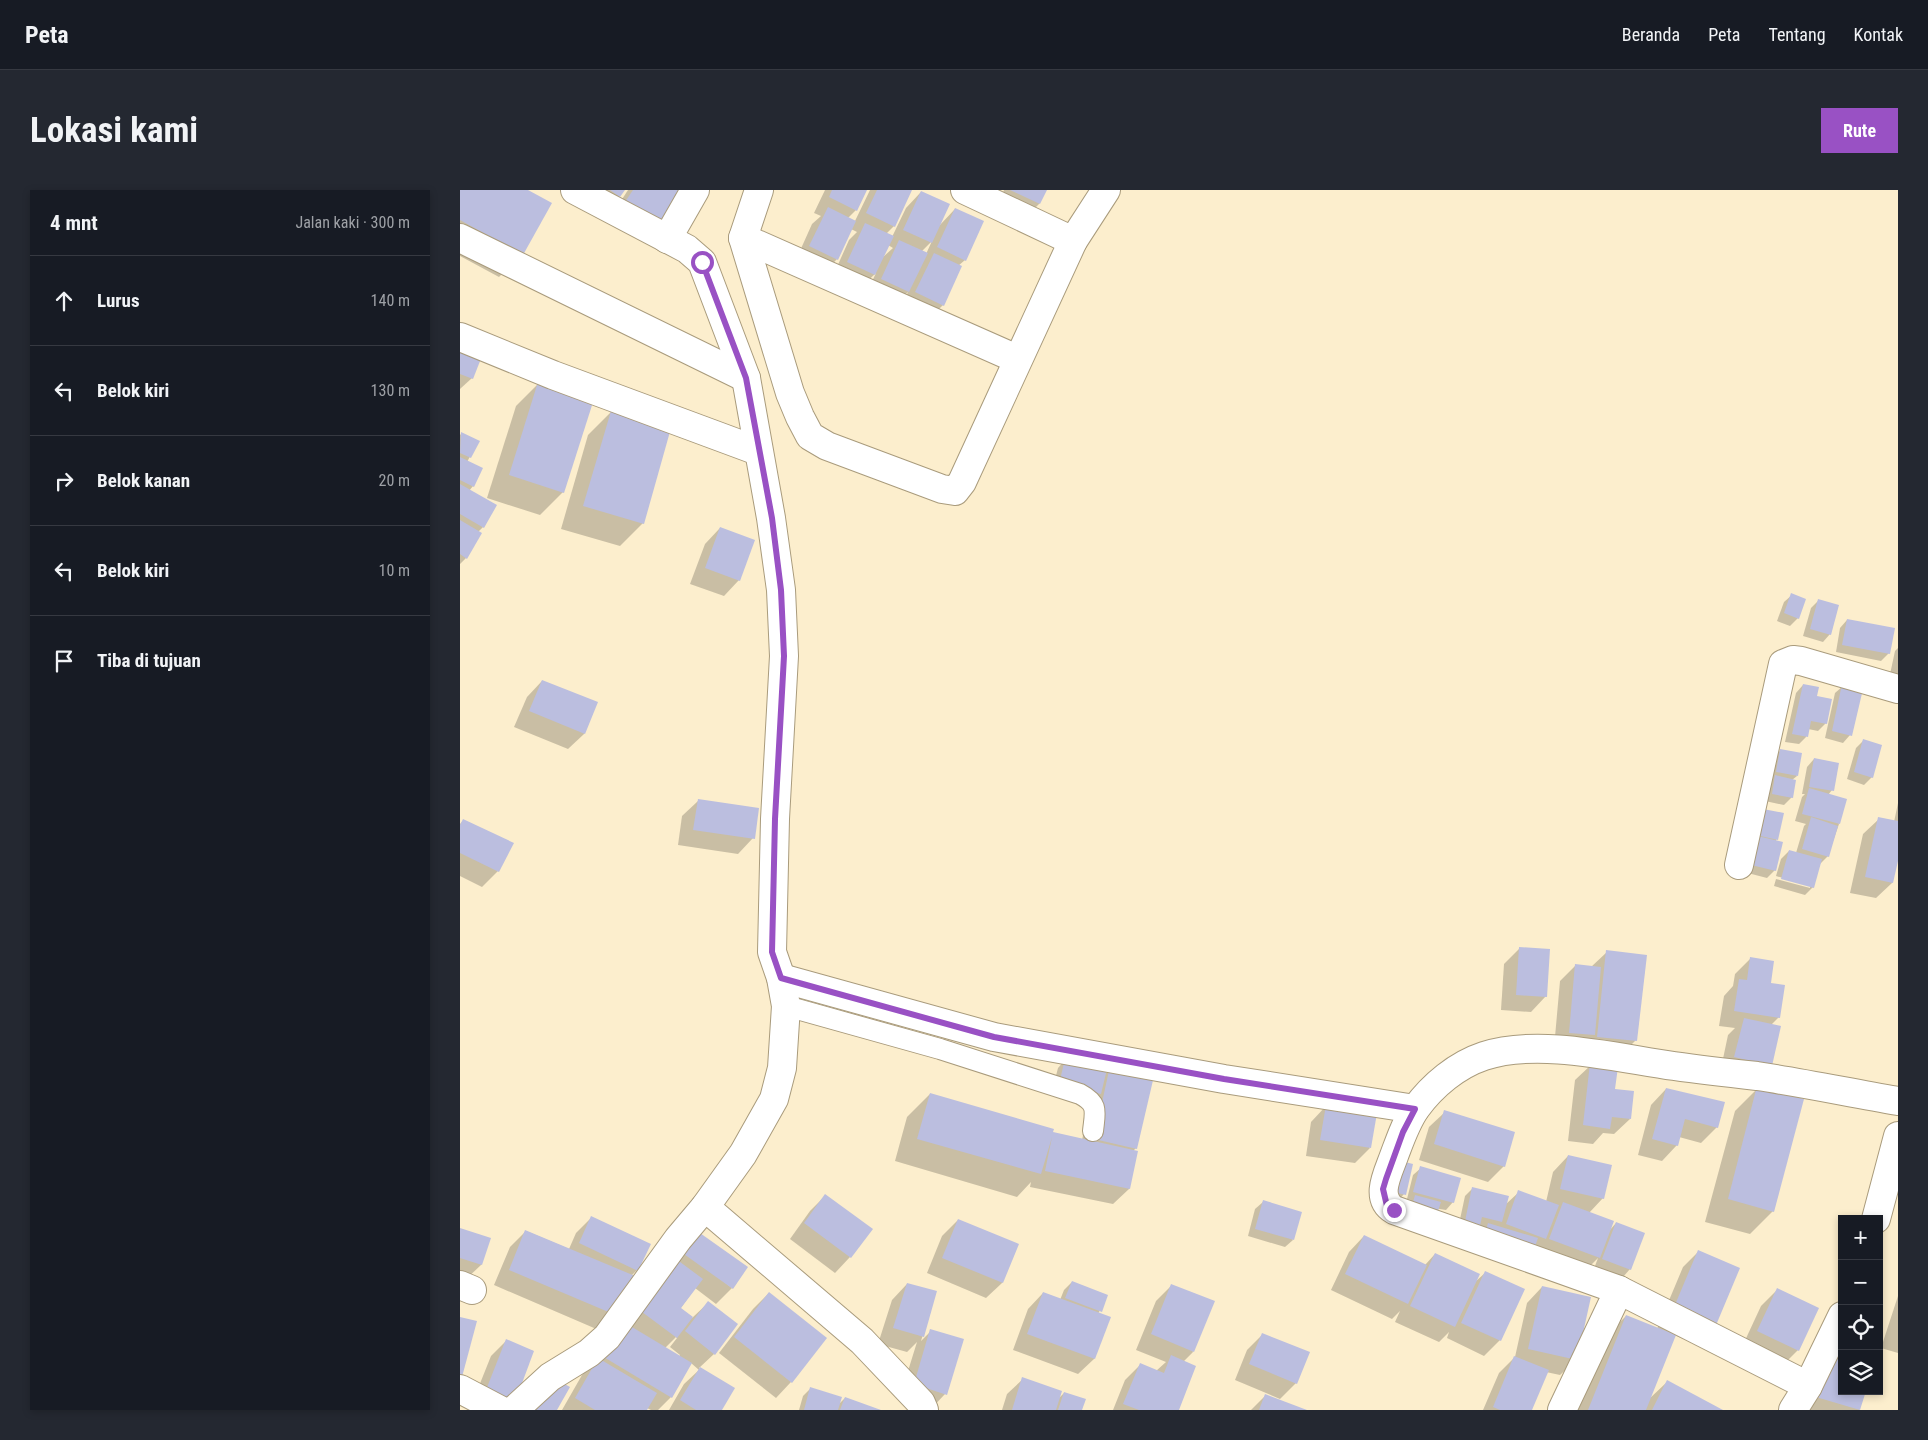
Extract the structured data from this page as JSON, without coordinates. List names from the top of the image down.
{
  "page": {
    "header": "Peta",
    "nav": [
      "Beranda",
      "Peta",
      "Tentang",
      "Kontak"
    ],
    "buttons": "Rute",
    "title": "Lokasi kami",
    "heading": ["4 mnt", "Jalan kaki · 300 m"],
    "list": [
      ["Lurus", "140 m"],
      ["Belok kiri", "130 m"],
      ["Belok kanan", "20 m"],
      ["Belok kiri", "10 m"],
      "Tiba di tujuan"
    ],
    "map_buttons": ["+", "−"]
  }
}
